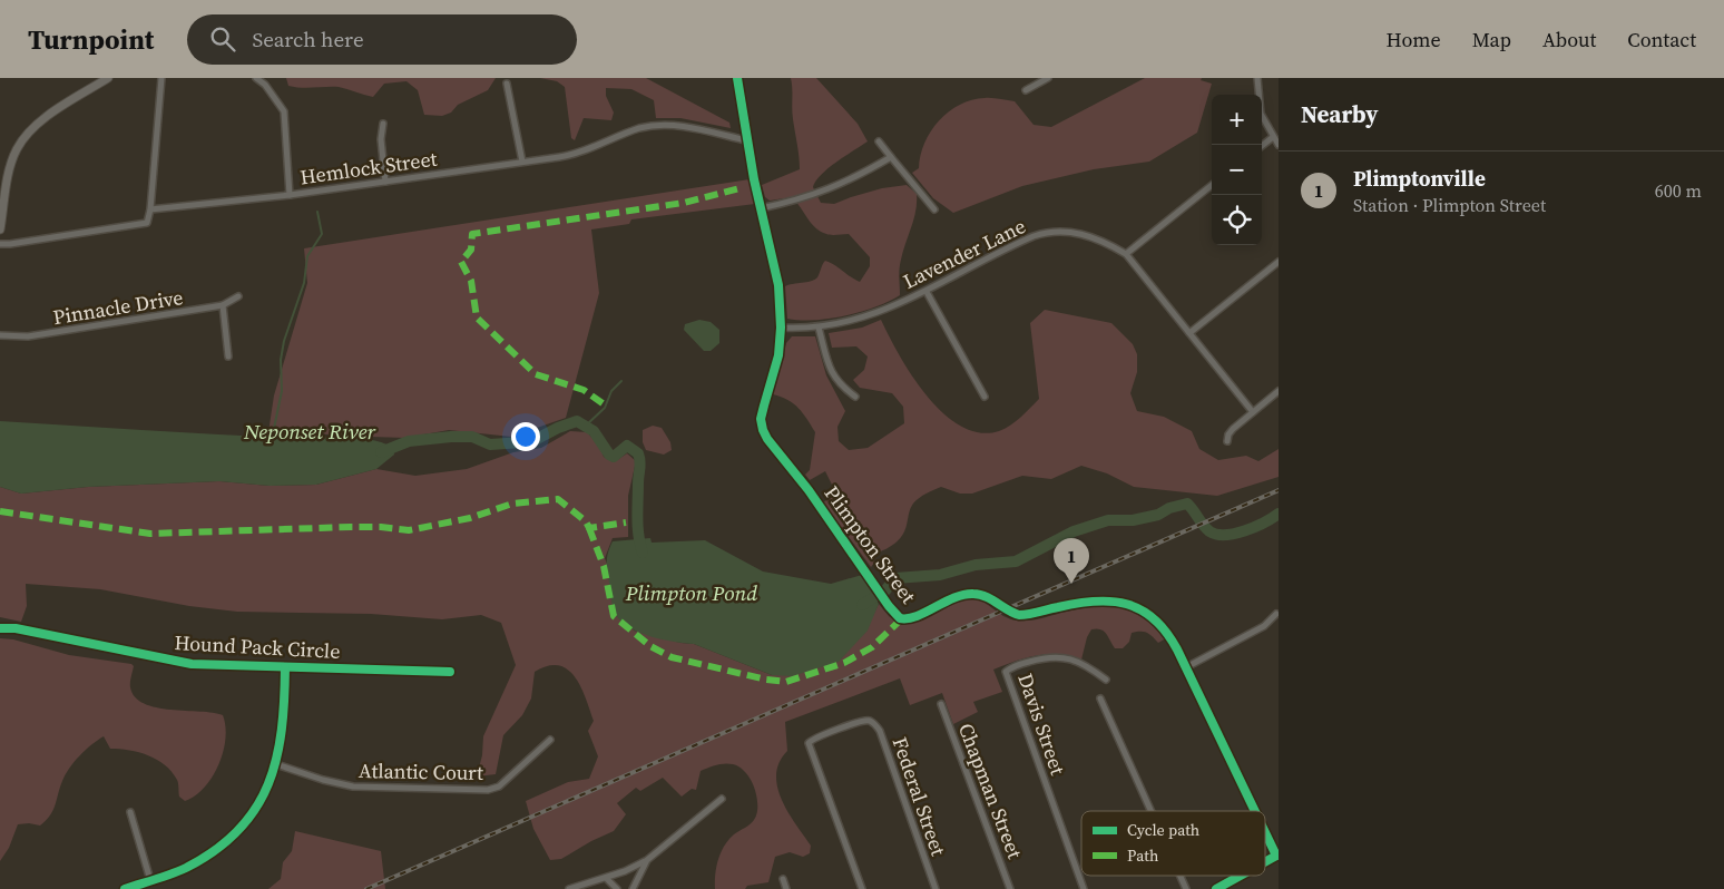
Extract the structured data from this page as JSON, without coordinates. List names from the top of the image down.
{
  "streets": {
    "street": [
      "Hemlock Street",
      "Lavender Lane",
      "Pinnacle Drive",
      "Plimpton Street",
      "Hound Pack Circle",
      "Davis Street",
      "Atlantic Court",
      "Chapman Street",
      "Federal Street"
    ]
  },
  "crossings": [
    ["Hemlock Street", "Plimpton Street"],
    ["Lavender Lane", "Plimpton Street"]
  ],
  "water": ["Neponset River", "Plimpton Pond"],
  "legend": ["Cycle path", "Path"],
  "page": {
    "header": "Turnpoint",
    "search": "Search here",
    "nav": [
      "Home",
      "Map",
      "About",
      "Contact"
    ],
    "heading": "Nearby",
    "map_buttons": ["+", "−"],
    "list": [
      {
        "mark": "1",
        "name": "Plimptonville",
        "note": "Station · Plimpton Street",
        "value": "600 m"
      }
    ],
    "pins": "1"
  }
}
